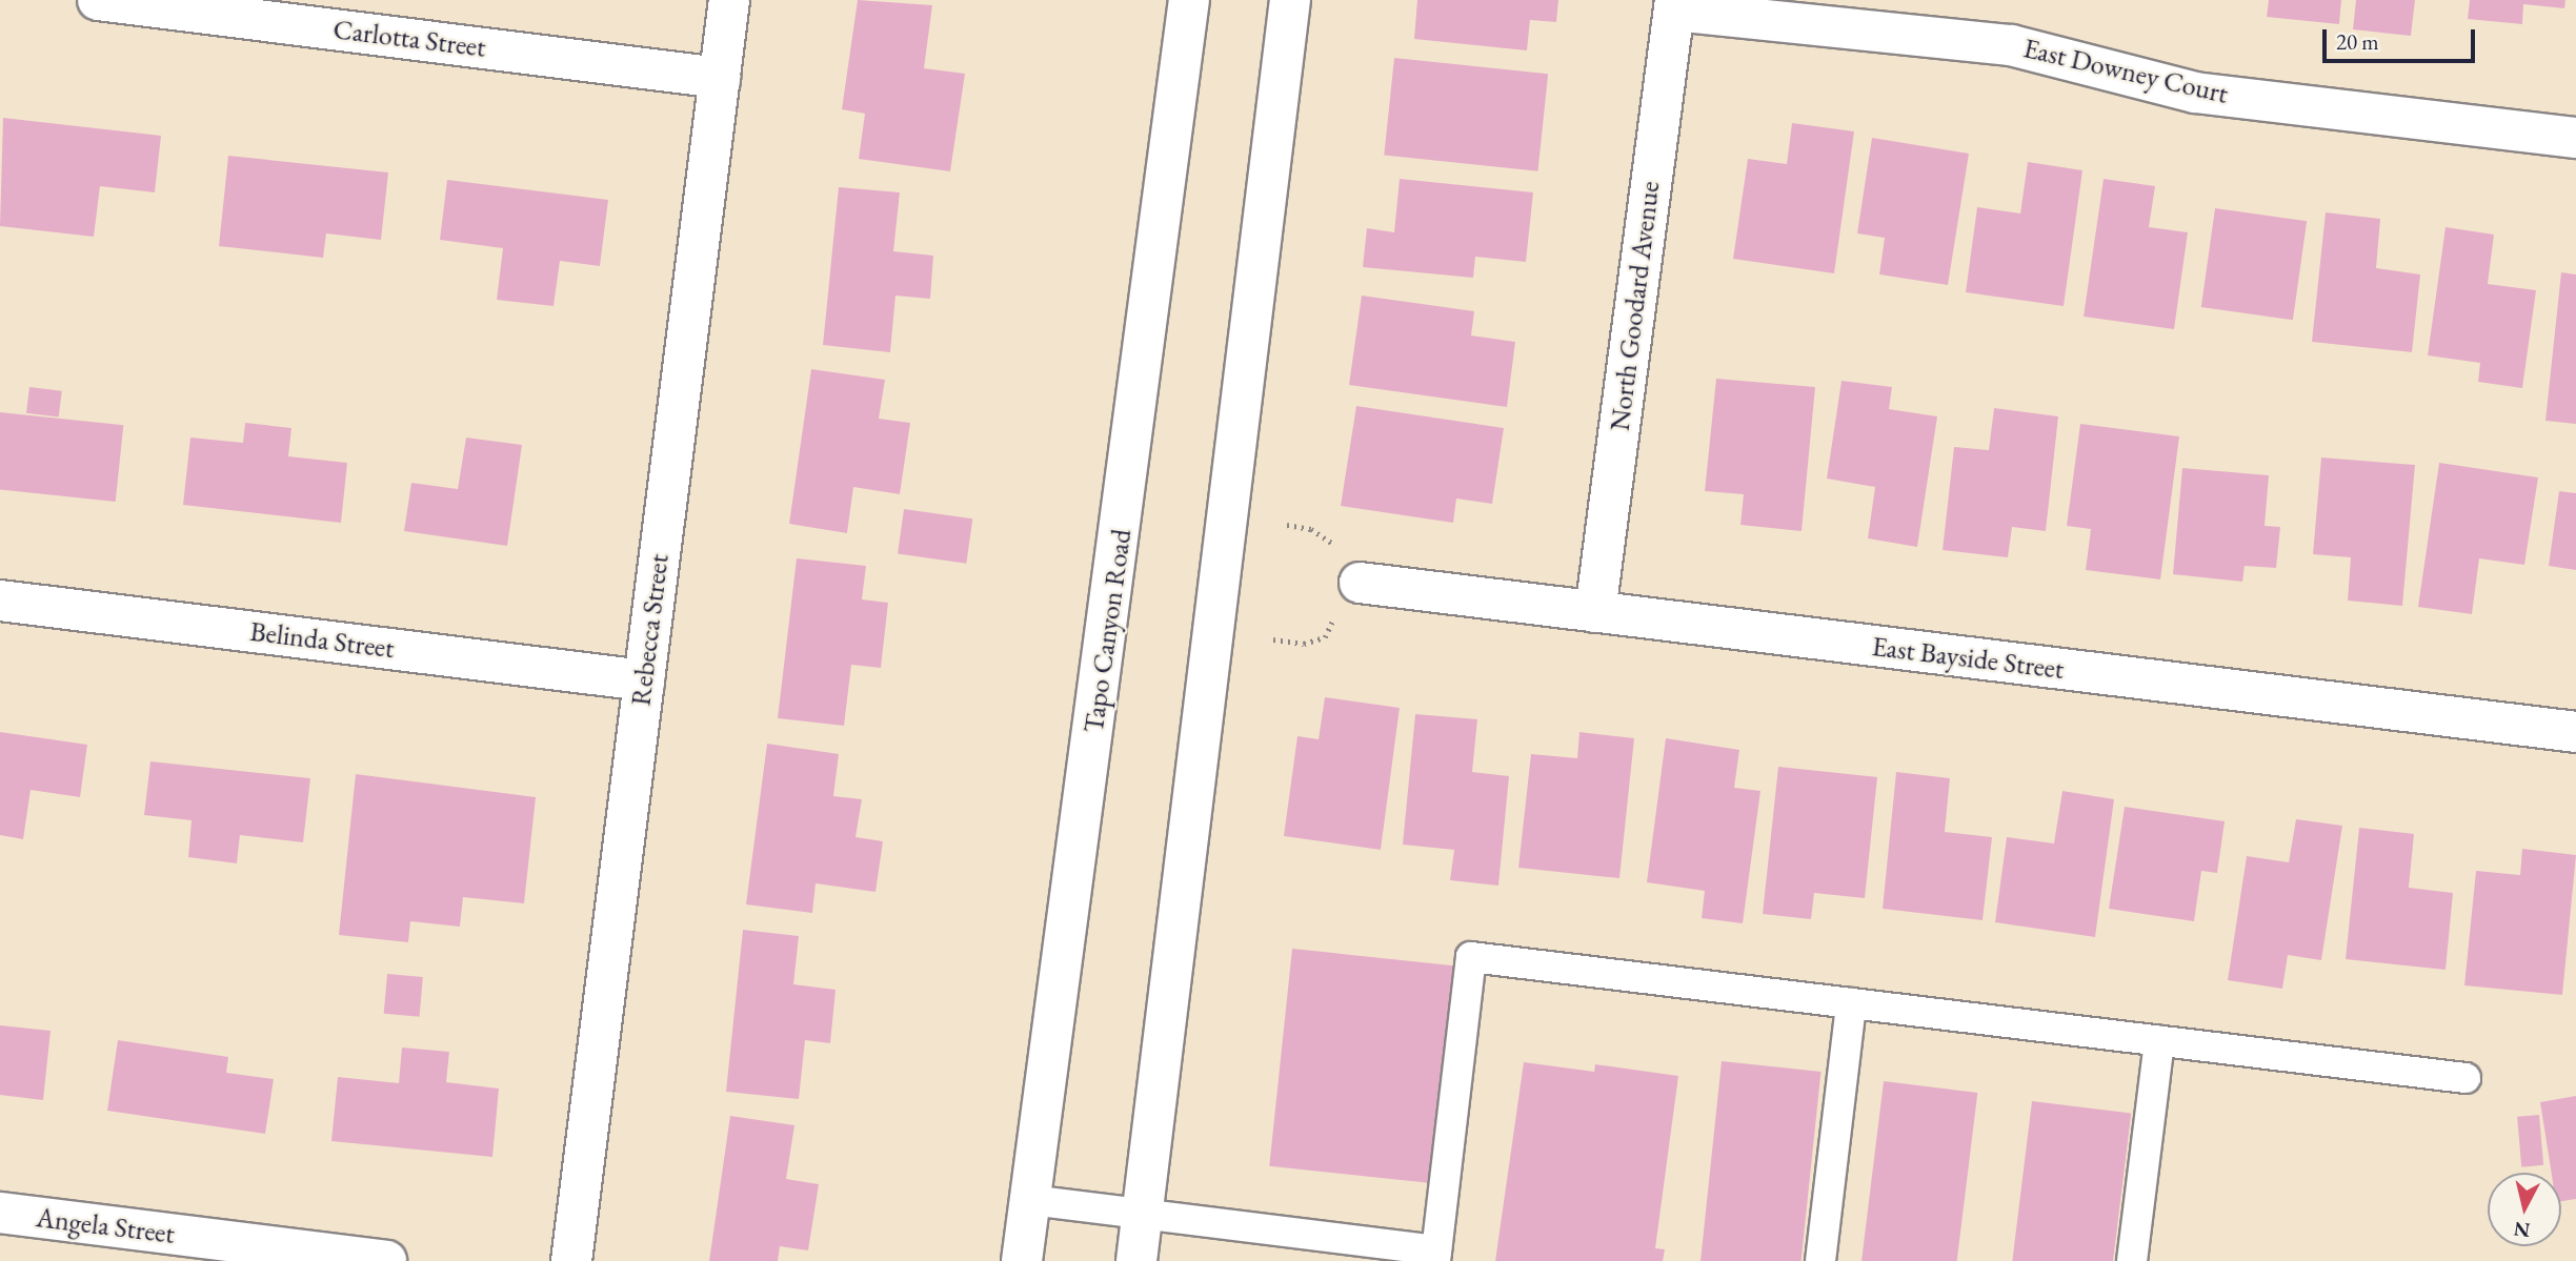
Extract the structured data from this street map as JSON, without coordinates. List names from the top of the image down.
{
  "streets": {
    "street": [
      "Carlotta Street",
      "East Downey Court",
      "North Goodard Avenue",
      "Rebecca Street",
      "Tapo Canyon Road",
      "Belinda Street",
      "East Bayside Street",
      "Angela Street"
    ]
  },
  "crossings": [
    ["Carlotta Street", "Rebecca Street"],
    ["East Downey Court", "North Goodard Avenue"],
    ["North Goodard Avenue", "East Bayside Street"],
    ["Rebecca Street", "Belinda Street"]
  ],
  "scale_bar": "20 m",
  "north": "bottom"
}
